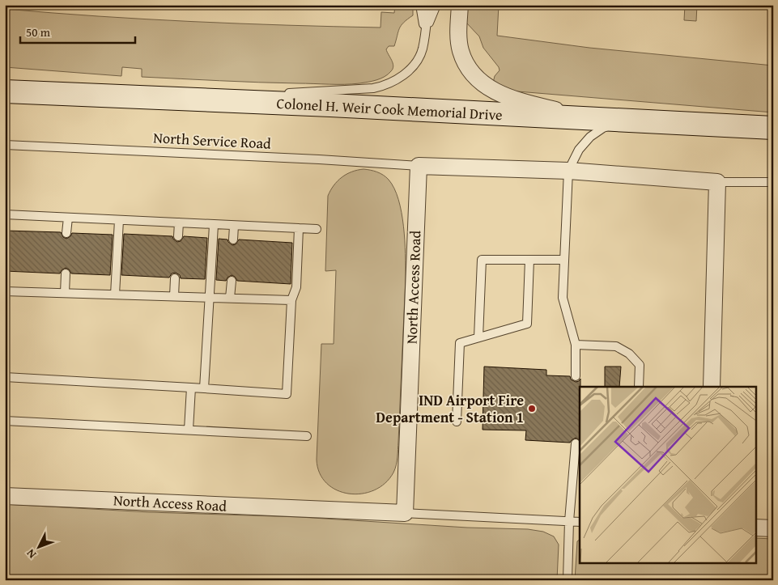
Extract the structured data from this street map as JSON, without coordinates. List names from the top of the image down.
{
  "streets": {
    "street": ["Colonel H. Weir Cook Memorial Drive", "North Access Road"],
    "lane": ["North Service Road"]
  },
  "crossings": [
    ["North Service Road", "North Access Road"]
  ],
  "places": ["IND Airport Fire Department - Station 1"],
  "scale_bar": "50 m",
  "north": "bottom left"
}
